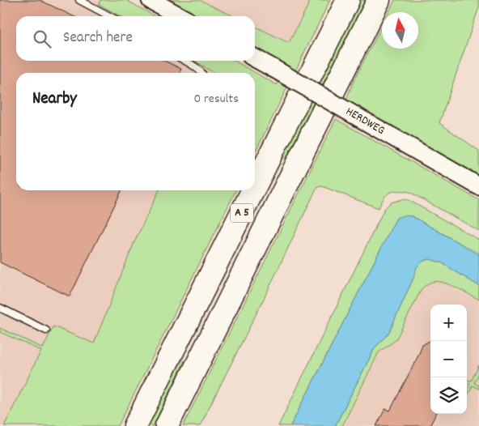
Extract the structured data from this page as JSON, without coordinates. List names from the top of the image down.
{
  "streets": {
    "highway": ["A 5"],
    "main road": ["HERDWEG"]
  },
  "north": "top",
  "page": {
    "search": "Search here",
    "heading": ["Nearby", "0 results"],
    "map_buttons": ["+", "−"]
  }
}
